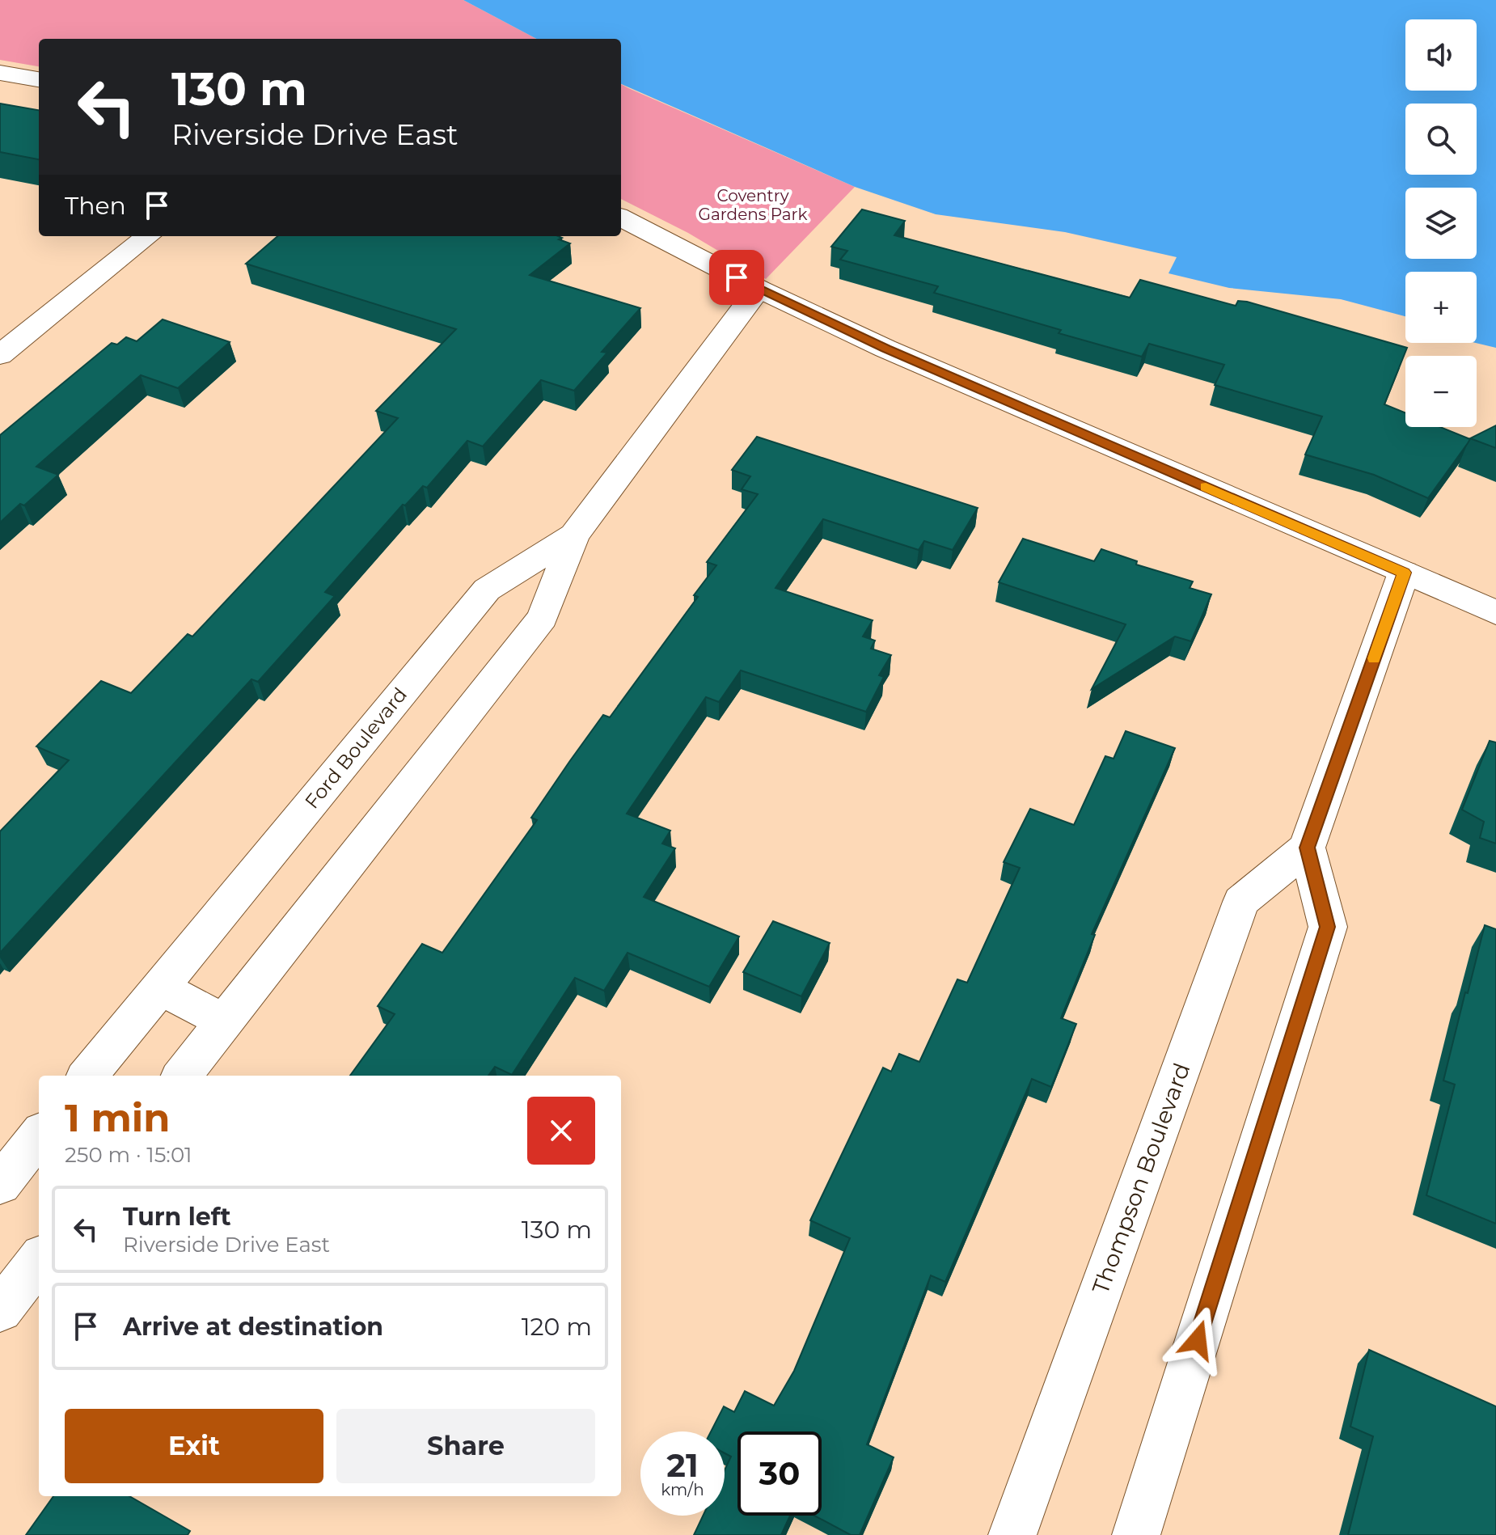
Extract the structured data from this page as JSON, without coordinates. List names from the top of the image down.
{
  "streets": {
    "street": ["Ford Boulevard", "Thompson Boulevard"]
  },
  "parks": ["Coventry Gardens Park"],
  "page": {
    "map_buttons": ["+", "−"],
    "turn": ["130 m", "Riverside Drive East"],
    "then": "Then",
    "heading": ["1 min", "250 m · 15:01"],
    "list": [
      {
        "name": "Turn left",
        "note": "Riverside Drive East",
        "value": "130 m"
      },
      {
        "name": "Arrive at destination",
        "value": "120 m"
      }
    ],
    "buttons": ["Exit", "Share"],
    "speed": "21 km/h",
    "limit": "30"
  }
}
